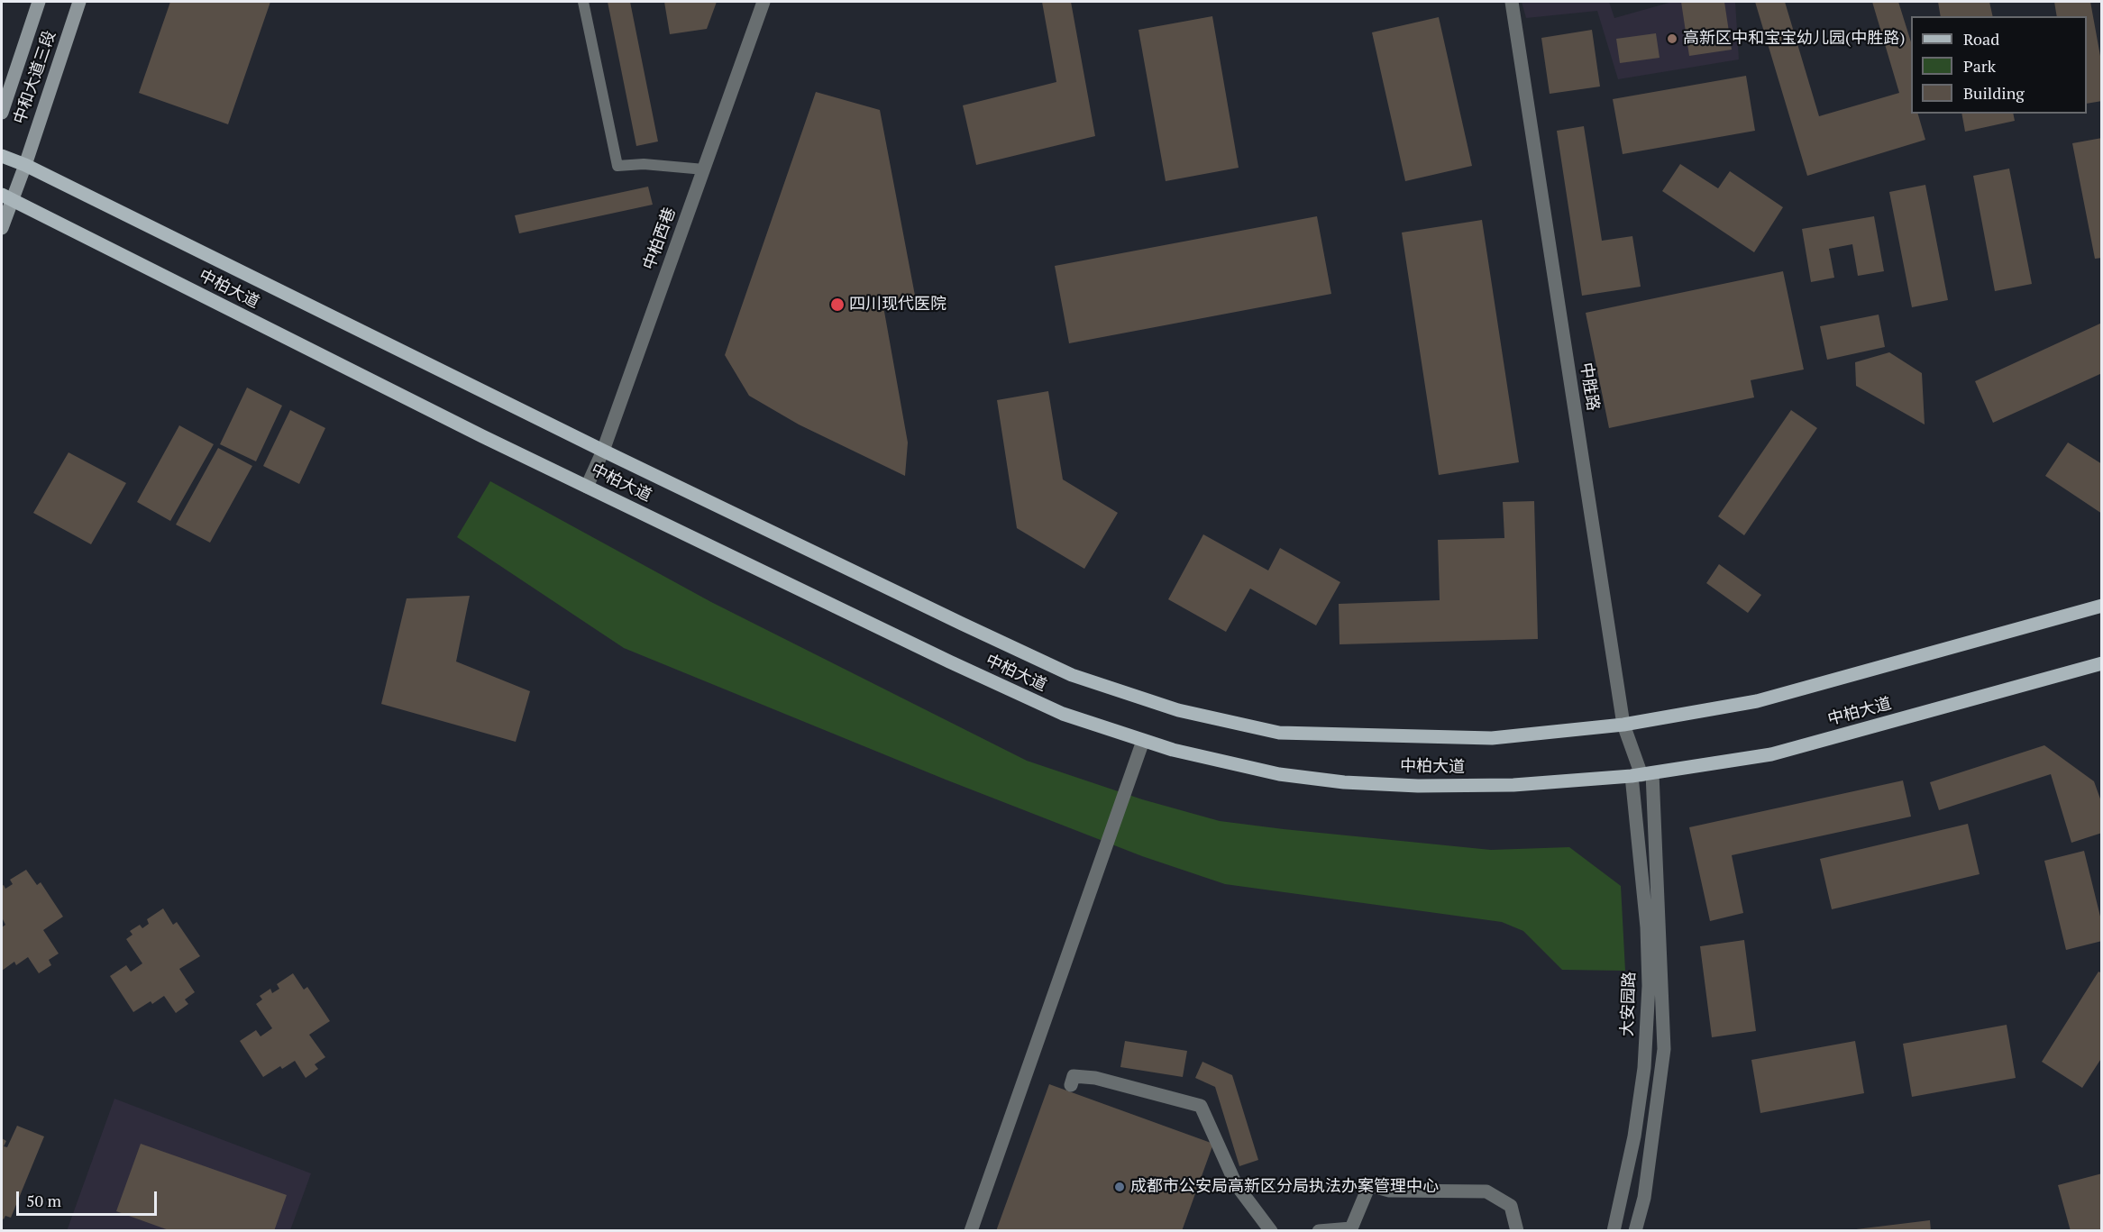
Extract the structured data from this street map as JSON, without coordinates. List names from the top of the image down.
{
  "streets": {
    "main road": ["中和大道三段", "中柏大道"],
    "street": ["中柏西巷", "中胜路", "大安园路"]
  },
  "crossings": [
    ["中和大道三段", "中柏大道"],
    ["中柏西巷", "中柏大道"],
    ["中柏大道", "中胜路"],
    ["中柏大道", "大安园路"],
    ["中胜路", "大安园路"]
  ],
  "places": ["高新区中和宝宝幼儿园(中胜路)", "四川现代医院", "成都市公安局高新区分局执法办案管理中心"],
  "legend": ["Road", "Park", "Building"],
  "scale_bar": "50 m"
}
